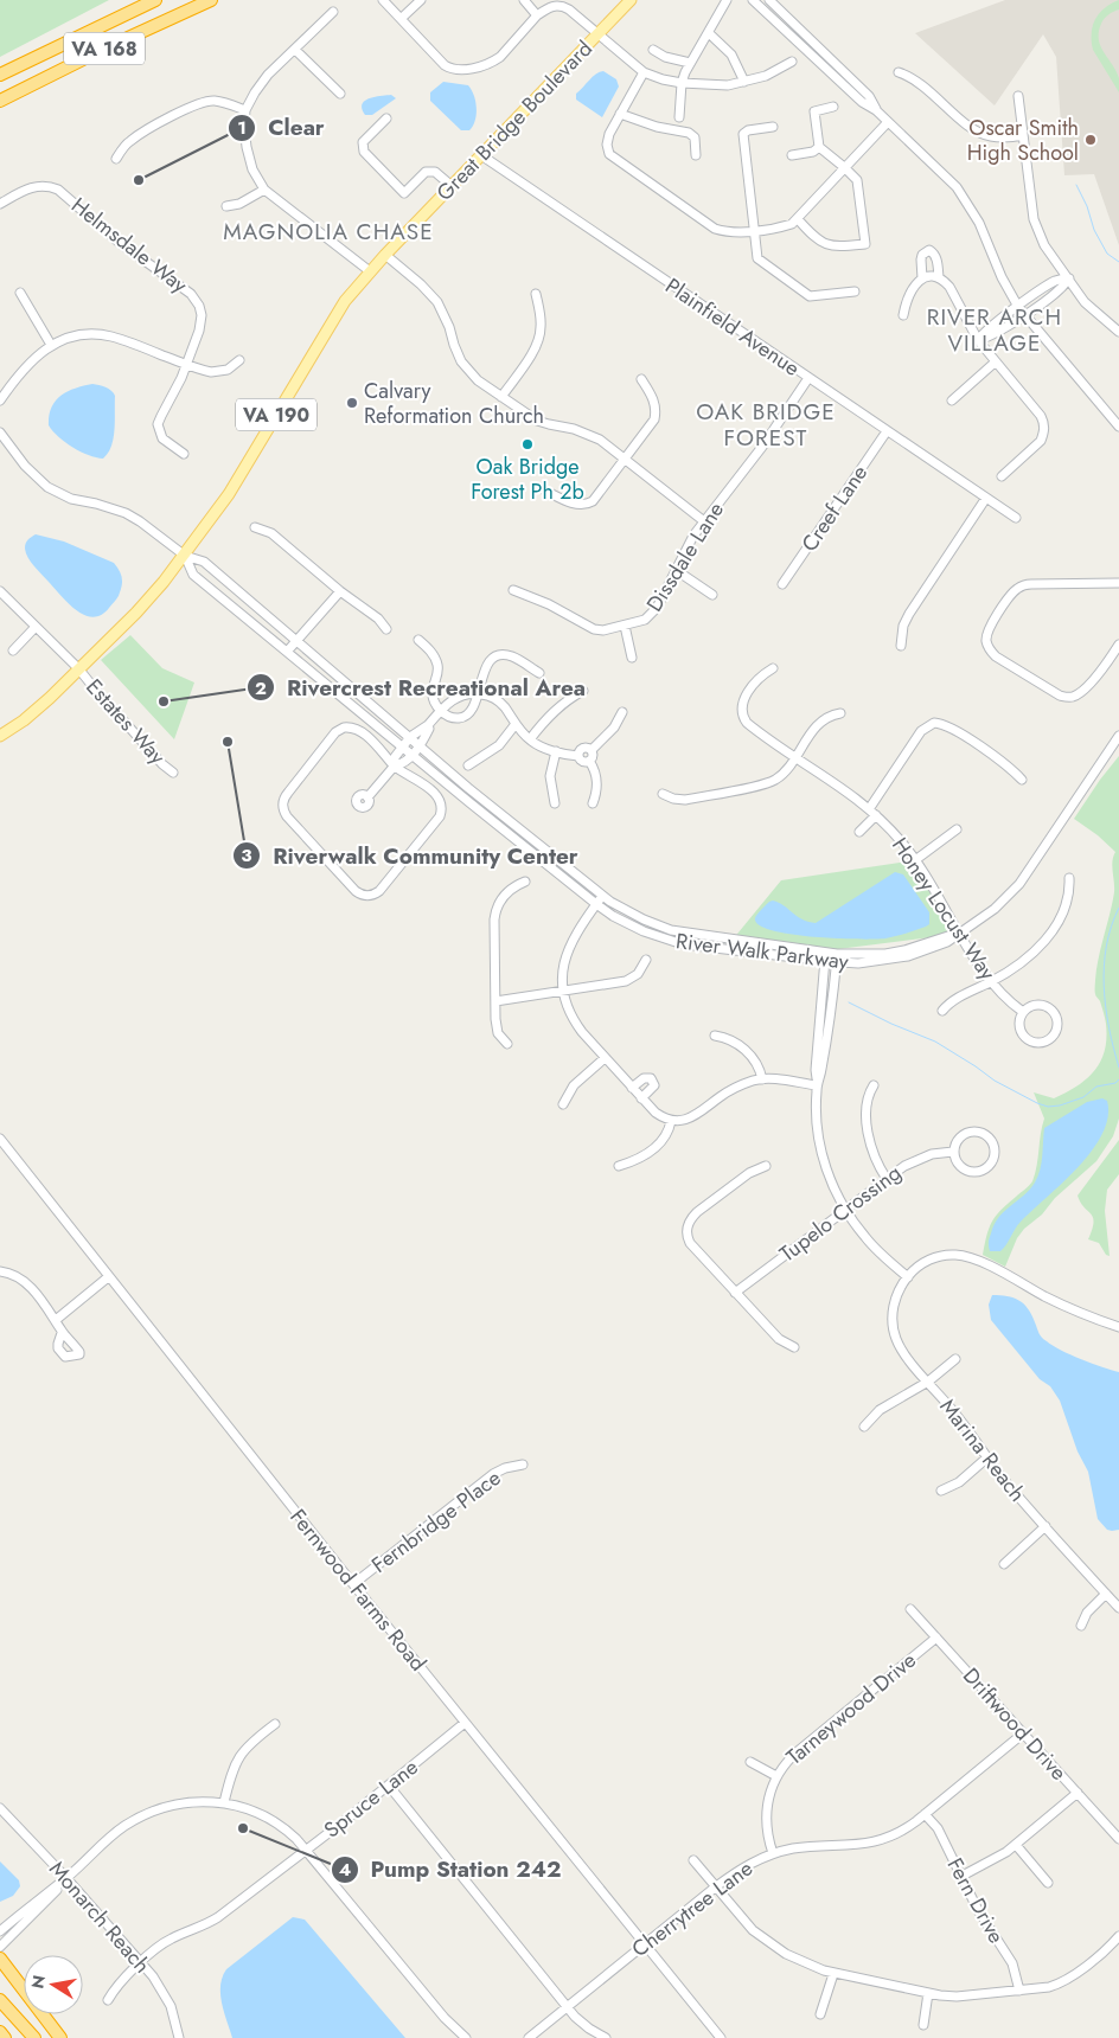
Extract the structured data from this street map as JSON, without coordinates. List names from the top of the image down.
{
  "streets": {
    "highway": ["VA 168"],
    "main road": ["Great Bridge Boulevard", "VA 190"],
    "street": [
      "Helmsdale Way",
      "Plainfield Avenue",
      "Creef Lane",
      "Dissdale Lane",
      "Estates Way",
      "Honey Locust Way",
      "River Walk Parkway",
      "Tupelo Crossing",
      "Marina Reach",
      "Fernbridge Place",
      "Fernwood Farms Road",
      "Tarneywood Drive",
      "Driftwood Drive",
      "Spruce Lane",
      "Fern Drive",
      "Cherrytree Lane",
      "Monarch Reach"
    ]
  },
  "crossings": [
    ["Great Bridge Boulevard", "Plainfield Avenue"],
    ["Great Bridge Boulevard", "Estates Way"],
    ["Great Bridge Boulevard", "River Walk Parkway"],
    ["Plainfield Avenue", "Creef Lane"],
    ["Plainfield Avenue", "Dissdale Lane"],
    ["Honey Locust Way", "River Walk Parkway"],
    ["Fernbridge Place", "Fernwood Farms Road"],
    ["Fernwood Farms Road", "Spruce Lane"],
    ["Fernwood Farms Road", "Cherrytree Lane"],
    ["Tarneywood Drive", "Driftwood Drive"],
    ["Tarneywood Drive", "Cherrytree Lane"],
    ["Driftwood Drive", "Cherrytree Lane"],
    ["Spruce Lane", "Monarch Reach"],
    ["Fern Drive", "Cherrytree Lane"]
  ],
  "districts": ["MAGNOLIA CHASE", "RIVER ARCH VILLAGE", "OAK BRIDGE FOREST"],
  "places": [
    "Oscar Smith High School",
    "Clear",
    "Calvary Reformation Church",
    "Oak Bridge Forest Ph 2b",
    "Rivercrest Recreational Area",
    "Riverwalk Community Center",
    "Pump Station 242"
  ],
  "north": "left"
}
